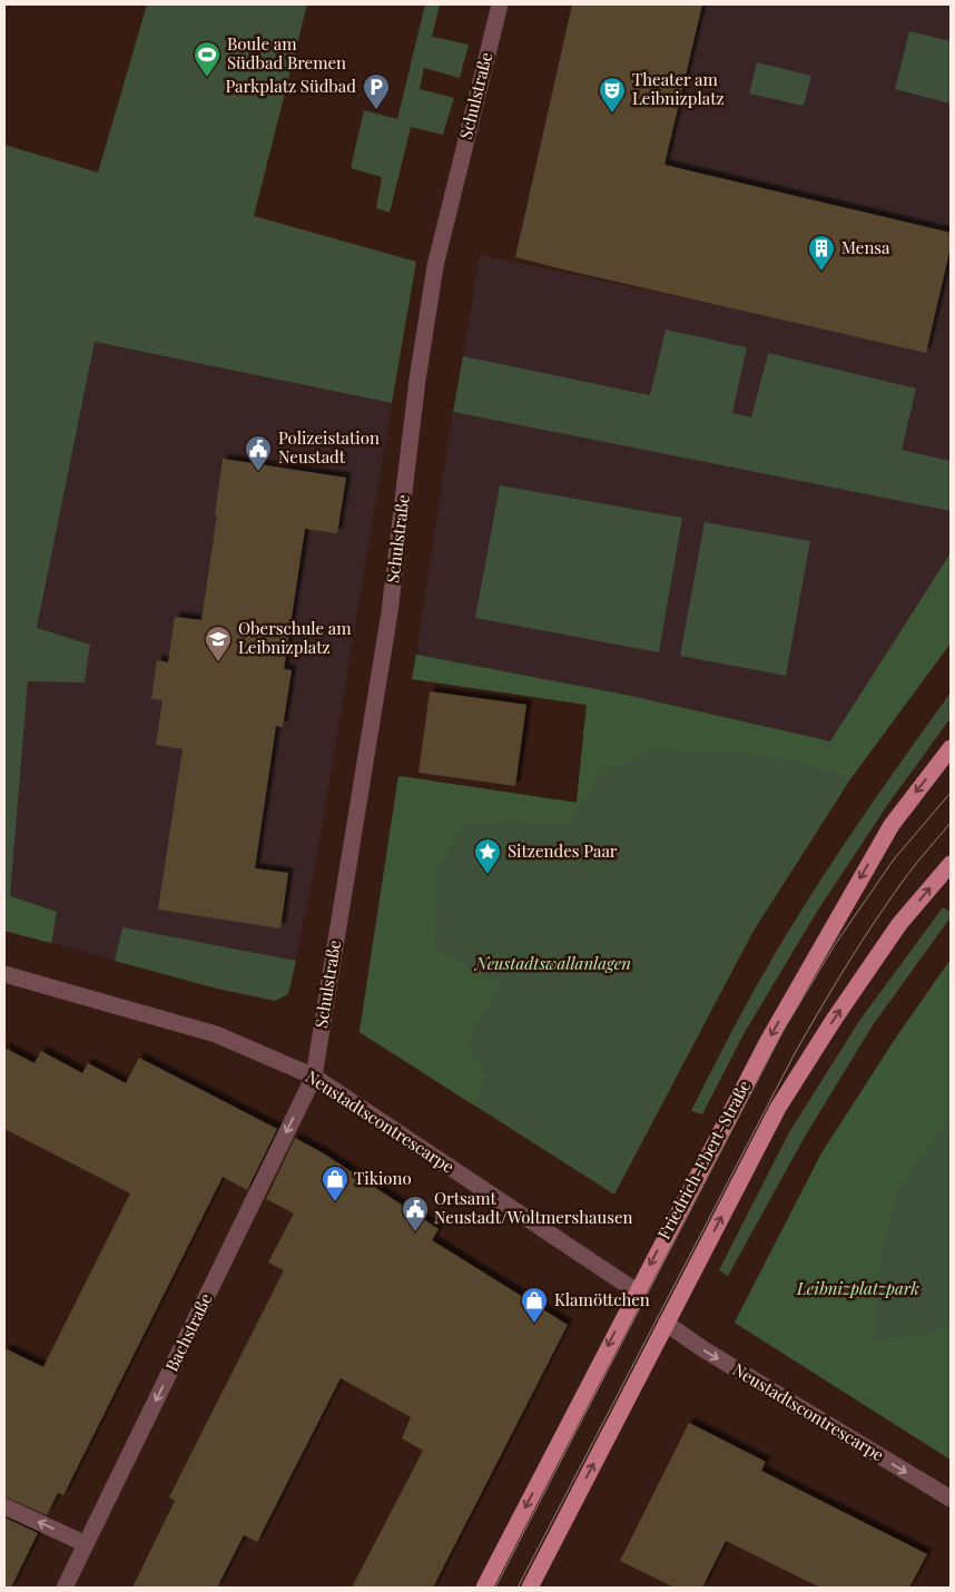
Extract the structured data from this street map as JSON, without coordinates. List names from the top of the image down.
{
  "streets": {
    "main road": ["Friedrich-Ebert-Straße"],
    "street": ["Schulstraße", "Neustadtscontrescarpe", "Bachstraße"]
  },
  "crossings": [
    ["Schulstraße", "Neustadtscontrescarpe"],
    ["Schulstraße", "Bachstraße"],
    ["Neustadtscontrescarpe", "Friedrich-Ebert-Straße"],
    ["Neustadtscontrescarpe", "Bachstraße"]
  ],
  "one_way": ["Bachstraße"],
  "parks": ["Neustadtswallanlagen", "Leibnizplatzpark"],
  "places": {
    "sports": ["Boule am Südbad Bremen"],
    "parking": ["Parkplatz Südbad"],
    "theatre": ["Theater am Leibnizplatz"],
    "building": ["Mensa"],
    "public building": ["Polizeistation Neustadt", "Ortsamt Neustadt/Woltmershausen"],
    "school or university": ["Oberschule am Leibnizplatz"],
    "place": ["Sitzendes Paar"],
    "shop": ["Tikiono", "Klamöttchen"]
  }
}
